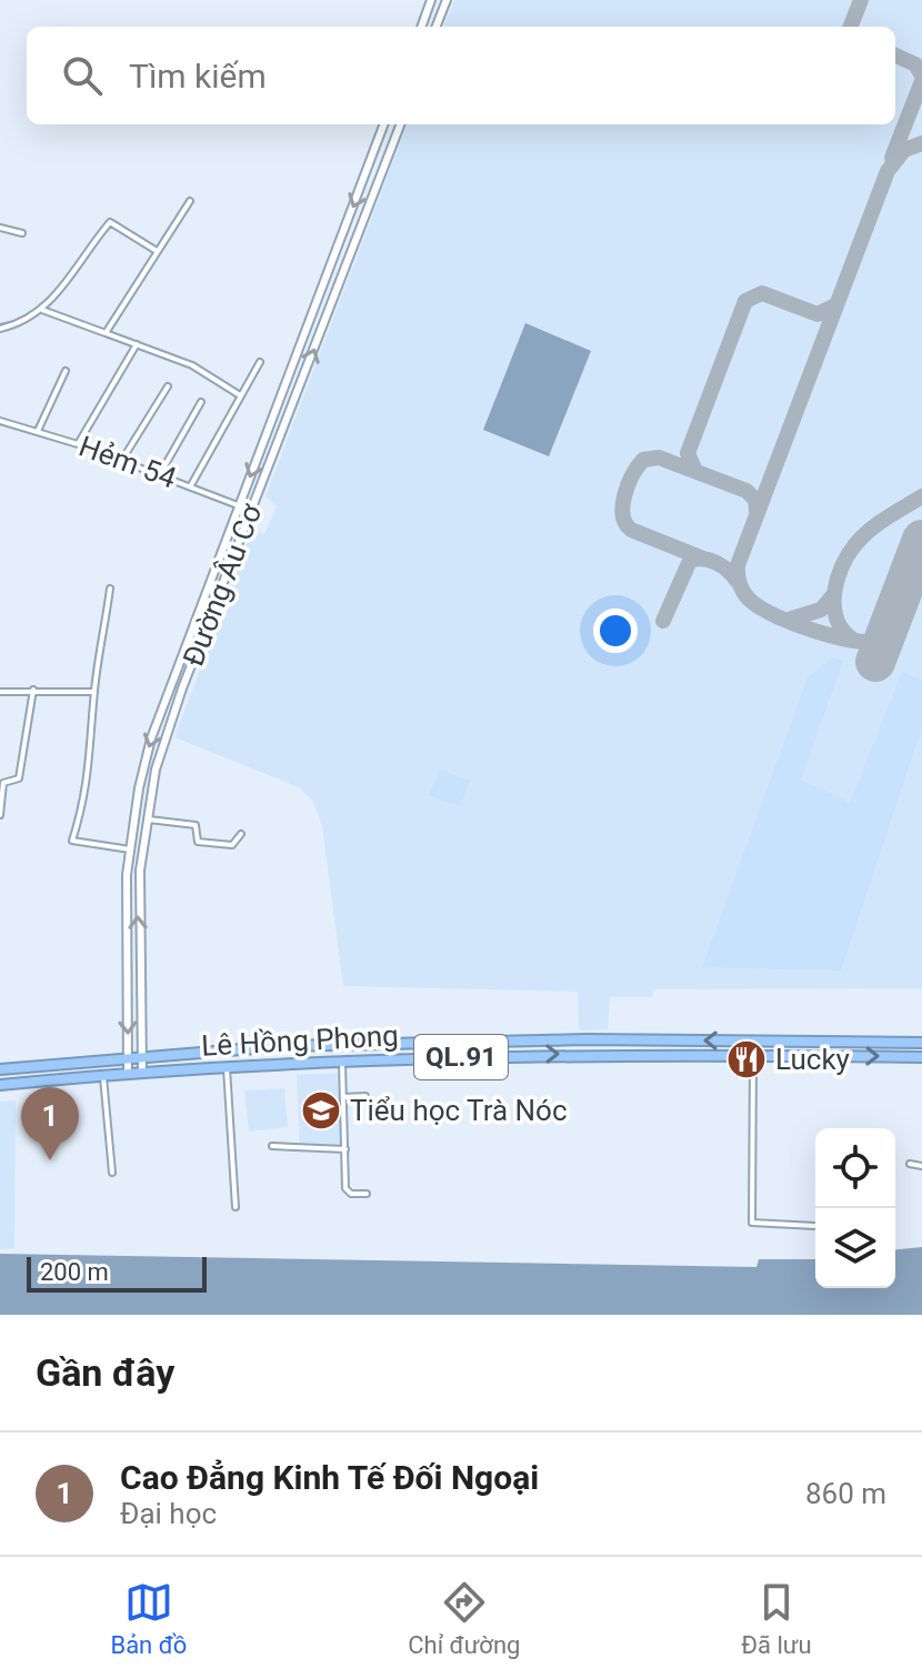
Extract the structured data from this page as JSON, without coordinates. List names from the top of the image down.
{
  "streets": {
    "highway": ["Lê Hồng Phong", "QL.91"],
    "street": ["Hẻm 54", "Đường Âu Cơ"]
  },
  "crossings": [
    ["Hẻm 54", "Đường Âu Cơ"],
    ["Đường Âu Cơ", "Lê Hồng Phong"]
  ],
  "places": {
    "restaurant": ["Lucky"],
    "school or university": ["Tiểu học Trà Nóc"]
  },
  "scale_bar": "200 m",
  "page": {
    "search": "Tìm kiếm",
    "pins": "1",
    "scale": "200 m",
    "heading": "Gần đây",
    "list": [
      {
        "mark": "1",
        "name": "Cao Đẳng Kinh Tế Đối Ngoại",
        "note": "Đại học",
        "value": "860 m"
      }
    ],
    "nav": ["Bản đồ", "Chỉ đường", "Đã lưu"]
  }
}
